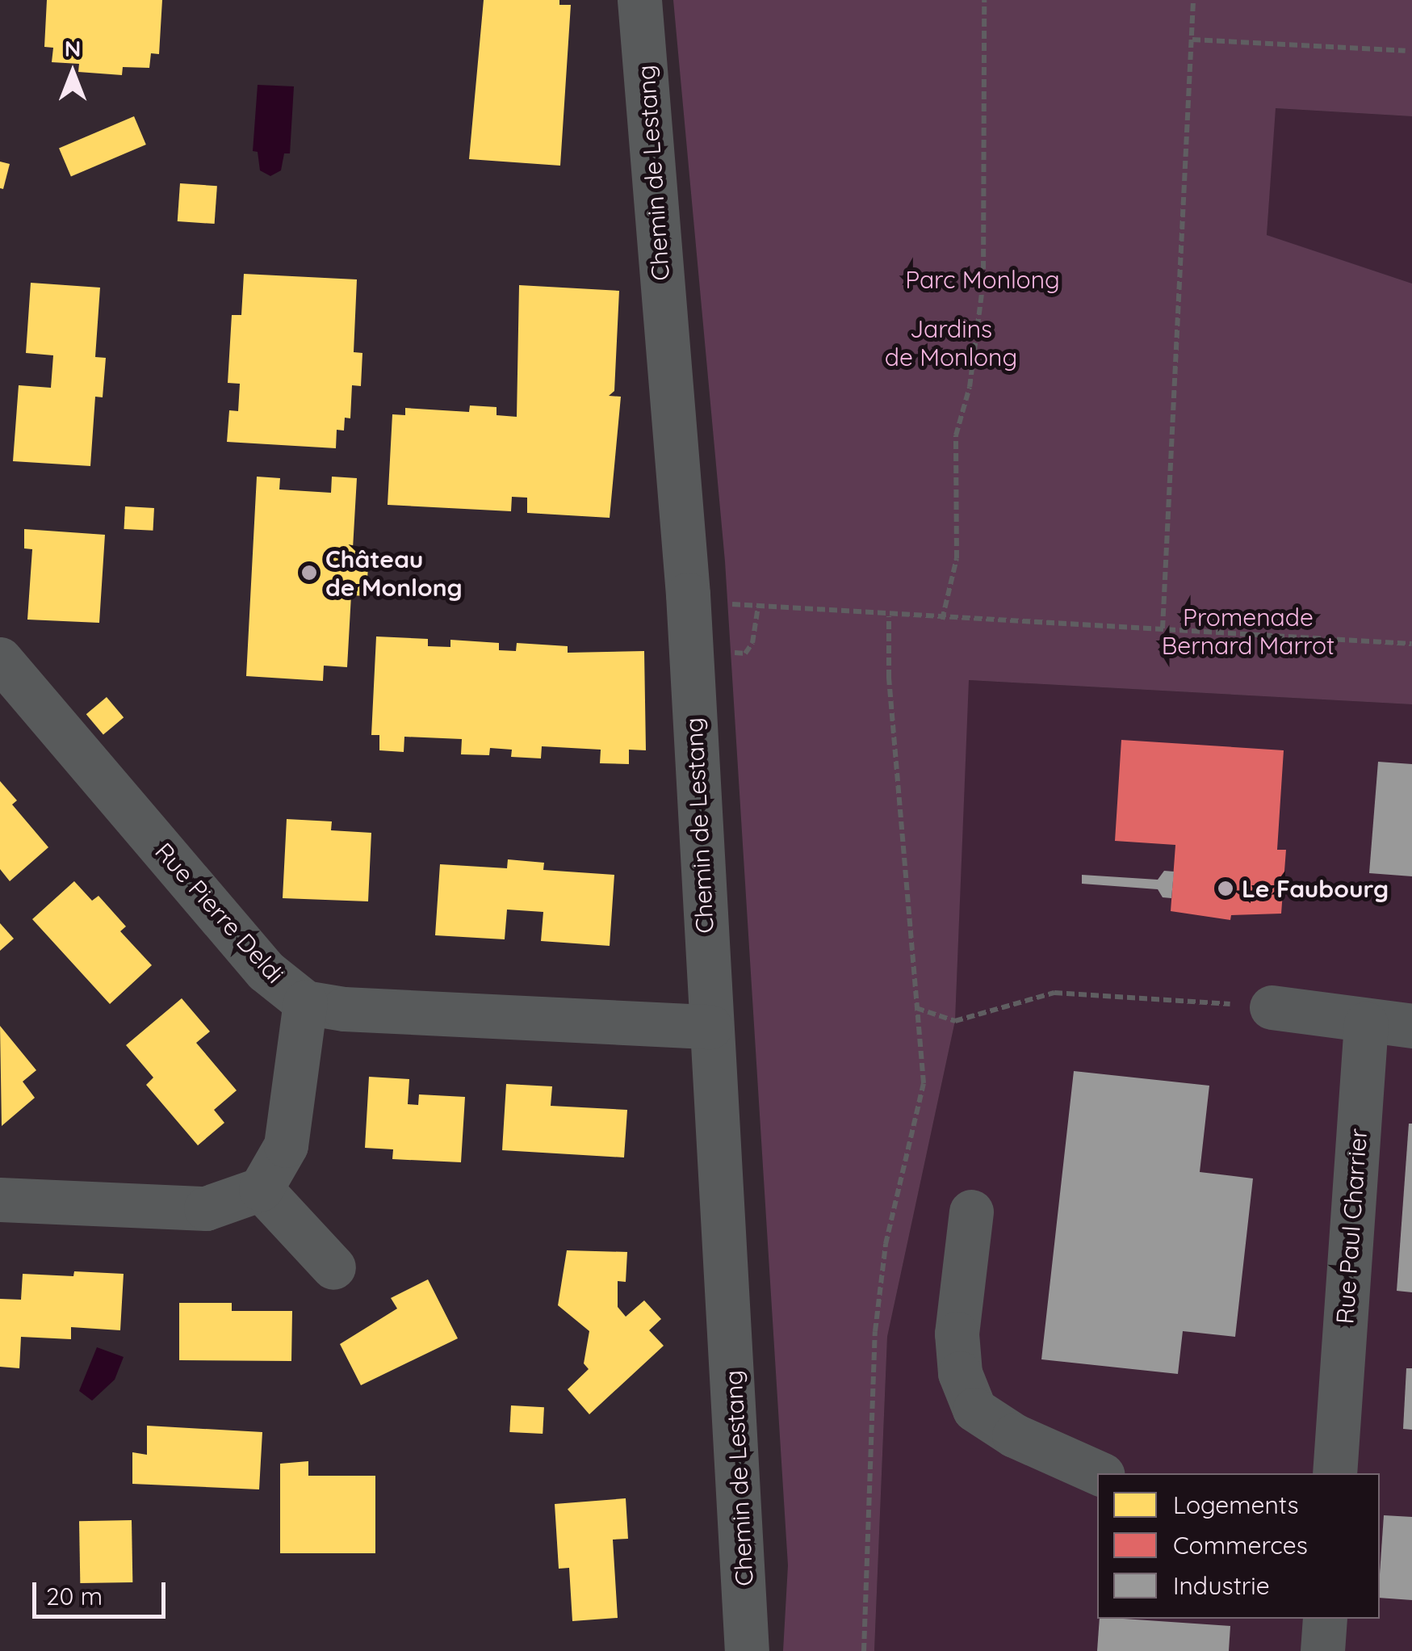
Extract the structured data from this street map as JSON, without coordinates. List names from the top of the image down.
{
  "streets": {
    "street": ["Chemin de Lestang", "Rue Pierre Deldi", "Rue Paul Charrier"]
  },
  "crossings": [
    ["Chemin de Lestang", "Rue Pierre Deldi"]
  ],
  "parks": ["Parc Monlong", "Jardins de Monlong", "Promenade Bernard Marrot"],
  "places": ["Château de Monlong", "Le Faubourg"],
  "legend": ["Logements", "Commerces", "Industrie"],
  "scale_bar": "20 m",
  "north": "top"
}
